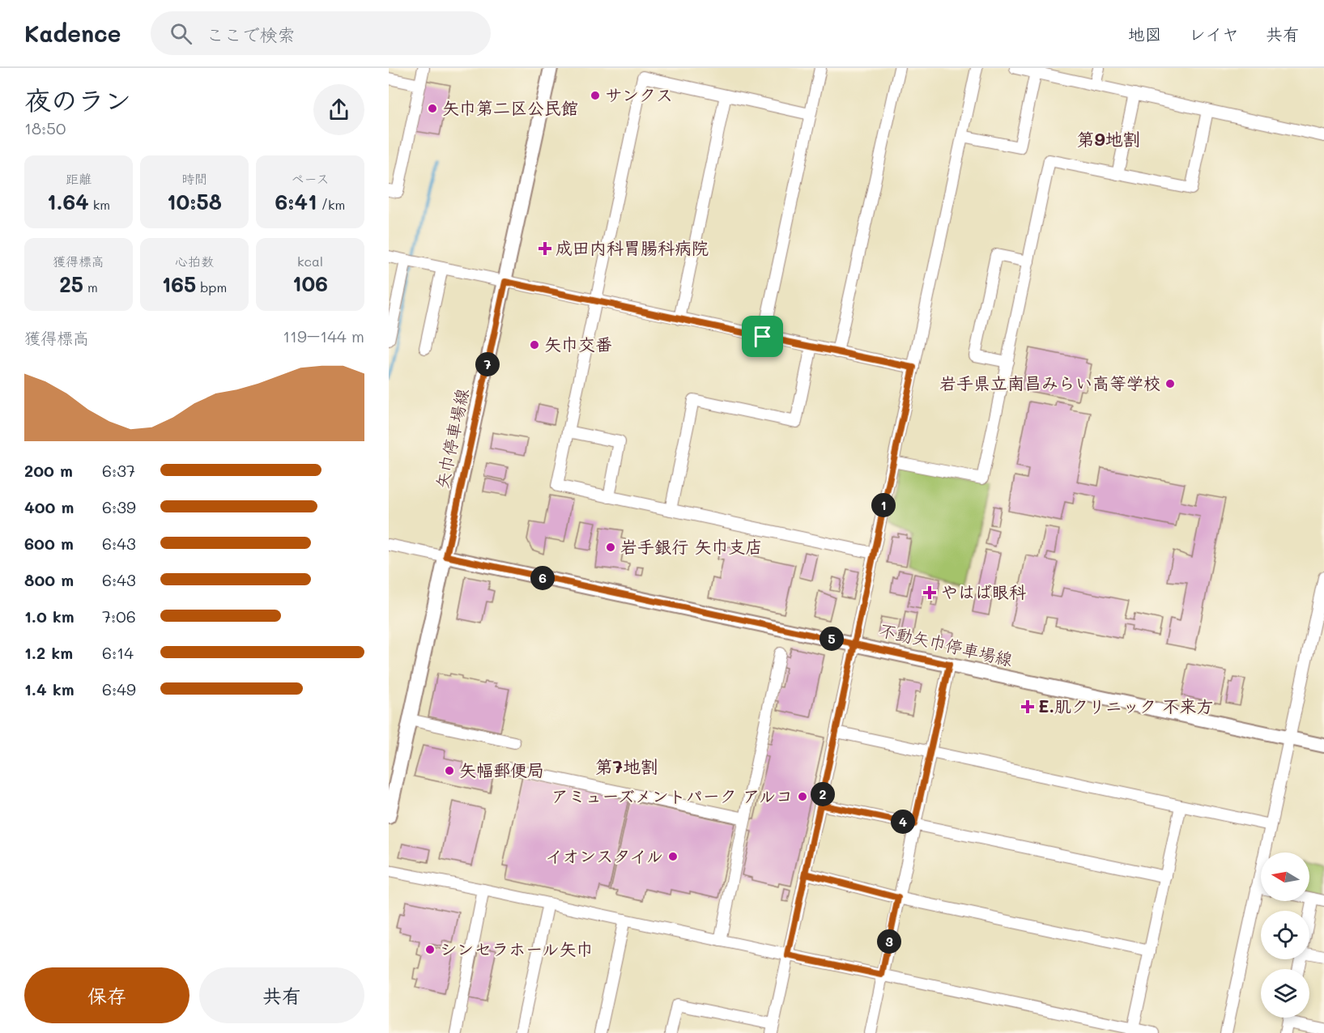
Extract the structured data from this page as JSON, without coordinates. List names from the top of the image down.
{
  "streets": {
    "main road": ["矢巾停車場線", "不動矢巾停車場線"]
  },
  "crossings": [
    ["矢巾停車場線", "不動矢巾停車場線"]
  ],
  "districts": ["第9地割", "第7地割"],
  "places": {
    "other": [
      "サンクス",
      "矢巾第二区公民館",
      "矢巾交番",
      "岩手県立南昌みらい高等学校",
      "岩手銀行 矢巾支店",
      "矢幅郵便局",
      "アミューズメントパーク アルコ",
      "イオンスタイル",
      "シンセラホール矢巾"
    ],
    "health": ["成田内科胃腸科病院", "やはば眼科", "E.肌クリニック 不来方"]
  },
  "north": "left",
  "page": {
    "header": "Kadence",
    "search": "ここで検索",
    "nav": ["地図", "レイヤ", "共有"],
    "heading": ["夜のラン", "18:50"],
    "stats": [
      ["距離", "1.64 km"],
      ["時間", "10:58"],
      ["ペース", "6:41 /km"],
      ["獲得標高", "25 m"],
      ["心拍数", "165 bpm"],
      ["kcal", "106"]
    ],
    "chart": ["獲得標高", "119–144 m"],
    "pins": [
      "7",
      "1",
      "6",
      "5",
      "2",
      "4",
      "3"
    ],
    "list": [
      {
        "name": "200 m",
        "note": "6:37"
      },
      {
        "name": "400 m",
        "note": "6:39"
      },
      {
        "name": "600 m",
        "note": "6:43"
      },
      {
        "name": "800 m",
        "note": "6:43"
      },
      {
        "name": "1.0 km",
        "note": "7:06"
      },
      {
        "name": "1.2 km",
        "note": "6:14"
      },
      {
        "name": "1.4 km",
        "note": "6:49"
      }
    ],
    "buttons": ["保存", "共有"]
  }
}
